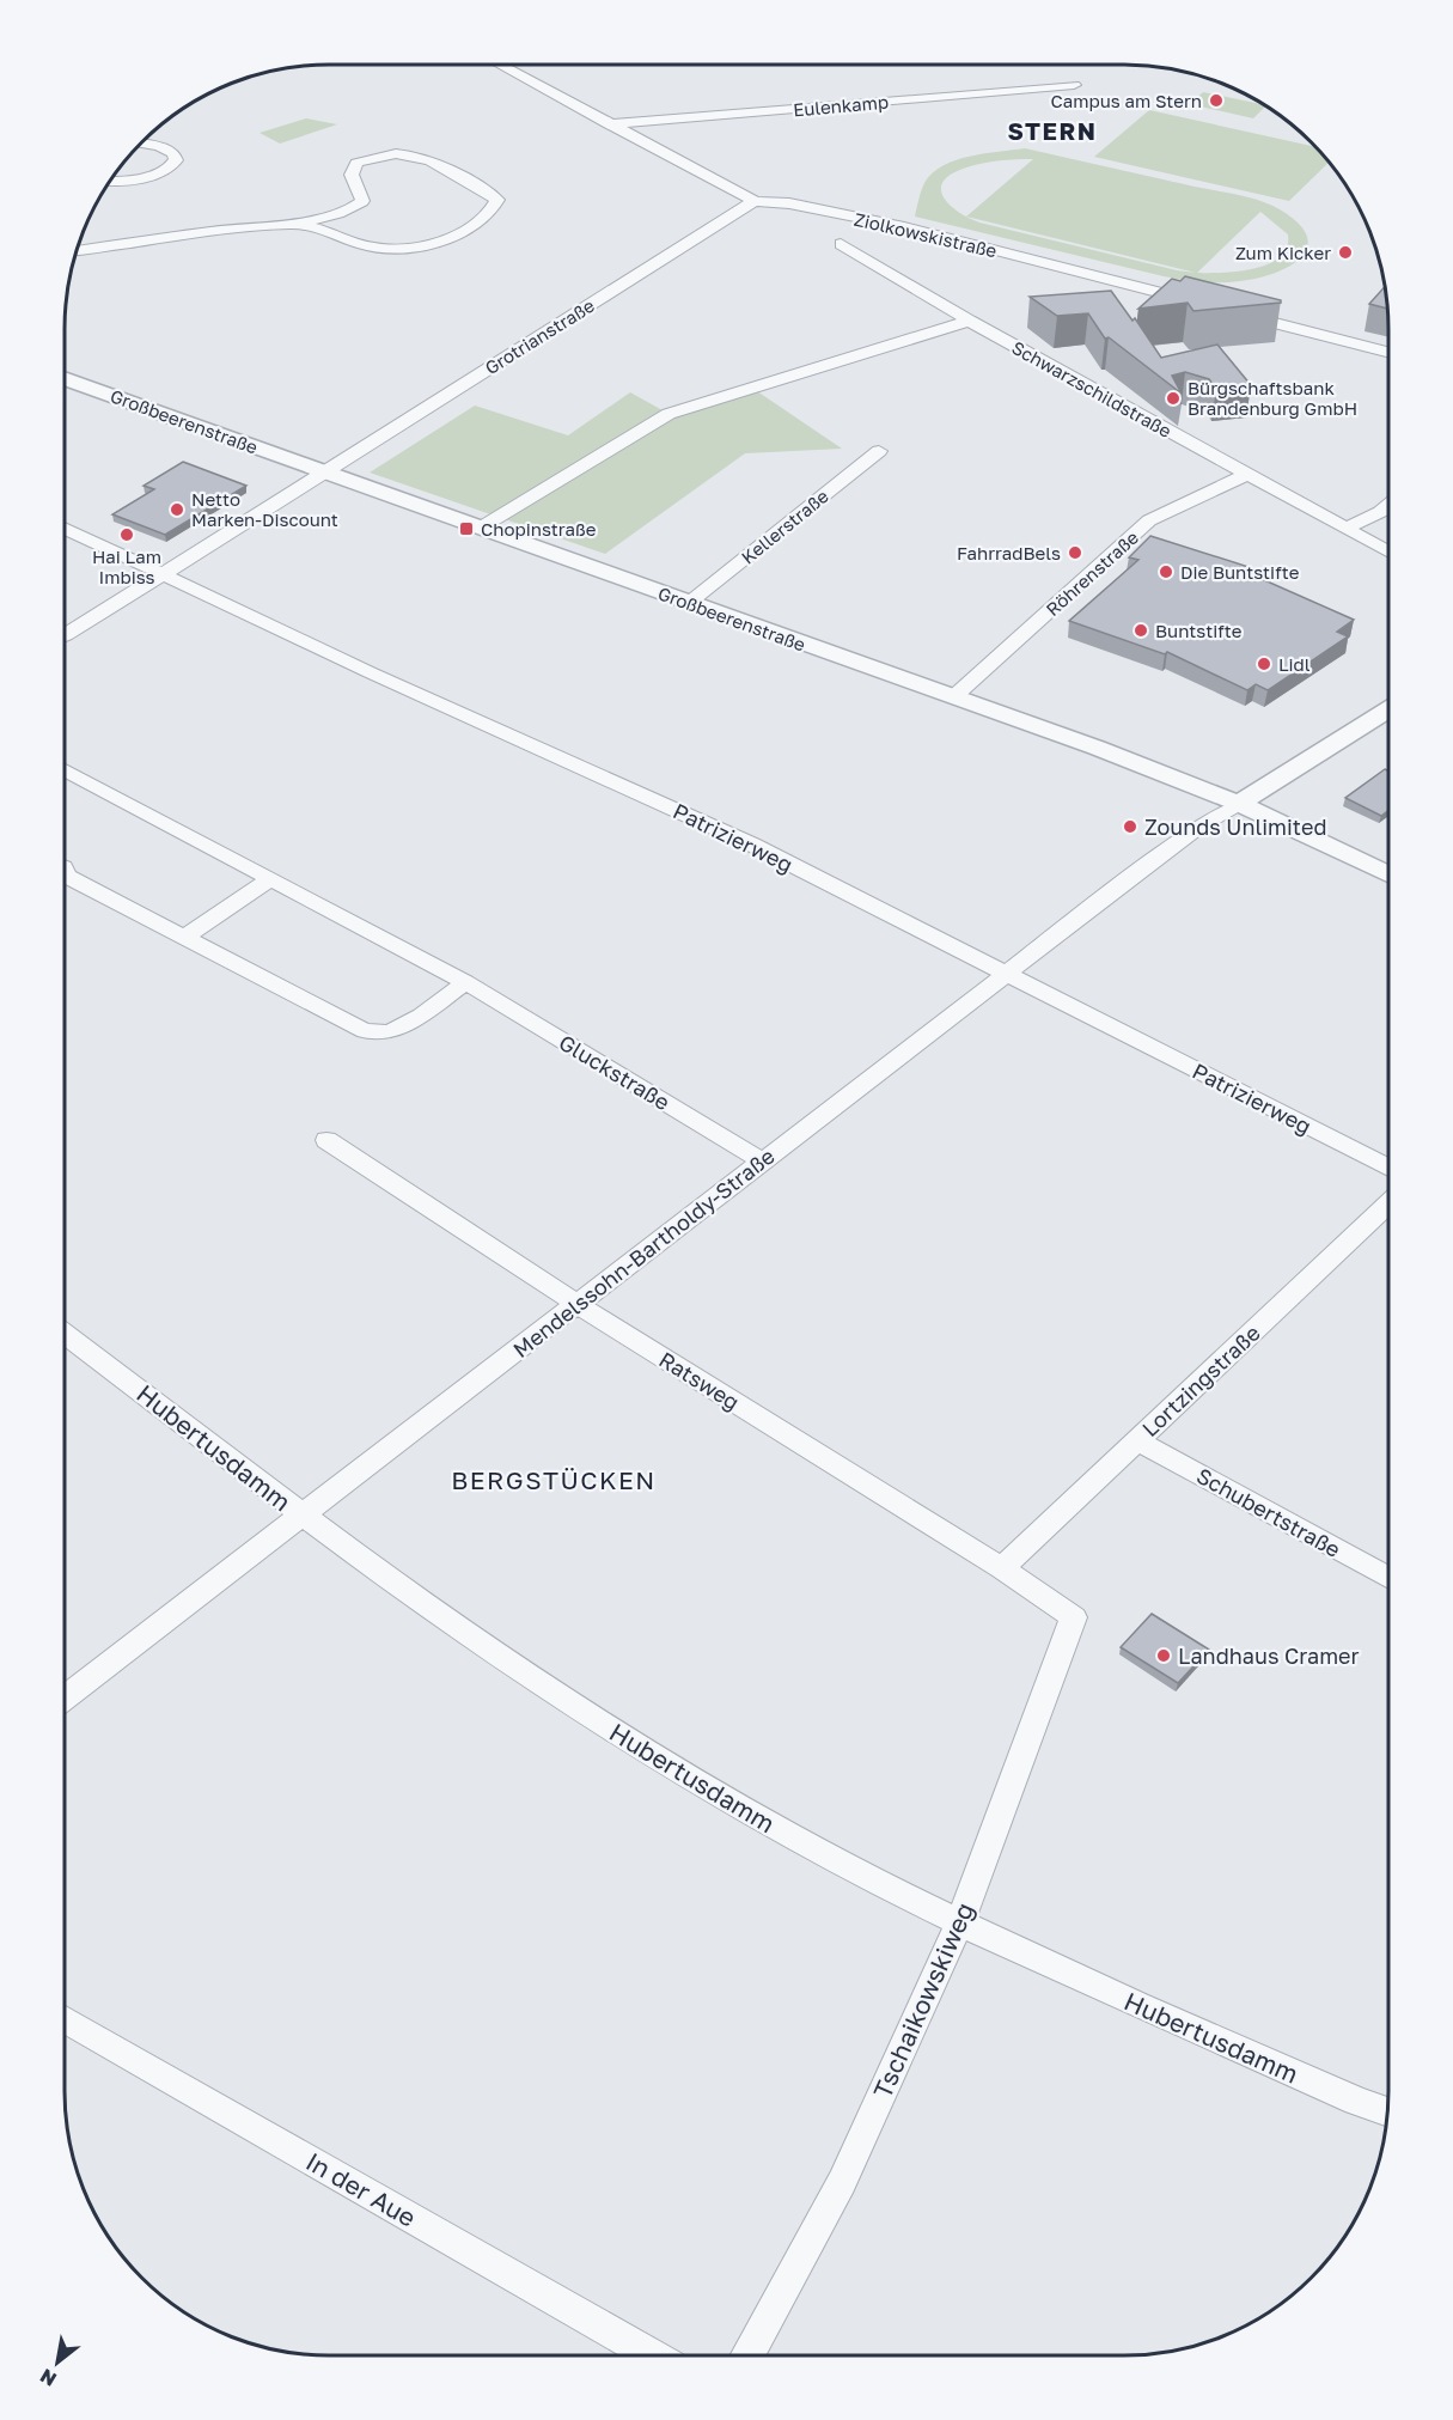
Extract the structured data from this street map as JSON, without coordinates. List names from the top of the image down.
{
  "streets": {
    "street": [
      "Eulenkamp",
      "Ziolkowskistraße",
      "Grotrianstraße",
      "Schwarzschildstraße",
      "Großbeerenstraße",
      "Kellerstraße",
      "Röhrenstraße",
      "Patrizierweg",
      "Gluckstraße",
      "Mendelssohn-Bartholdy-Straße",
      "Ratsweg",
      "Lortzingstraße",
      "Hubertusdamm",
      "Schubertstraße",
      "Tschaikowskiweg",
      "In der Aue"
    ]
  },
  "crossings": [
    ["Eulenkamp", "Ziolkowskistraße"],
    ["Ziolkowskistraße", "Grotrianstraße"],
    ["Grotrianstraße", "Großbeerenstraße"],
    ["Grotrianstraße", "Patrizierweg"],
    ["Schwarzschildstraße", "Röhrenstraße"],
    ["Großbeerenstraße", "Kellerstraße"],
    ["Großbeerenstraße", "Röhrenstraße"],
    ["Großbeerenstraße", "Mendelssohn-Bartholdy-Straße"],
    ["Patrizierweg", "Mendelssohn-Bartholdy-Straße"],
    ["Gluckstraße", "Mendelssohn-Bartholdy-Straße"],
    ["Mendelssohn-Bartholdy-Straße", "Ratsweg"],
    ["Mendelssohn-Bartholdy-Straße", "Hubertusdamm"],
    ["Ratsweg", "Lortzingstraße"],
    ["Ratsweg", "Tschaikowskiweg"],
    ["Lortzingstraße", "Schubertstraße"],
    ["Hubertusdamm", "Tschaikowskiweg"]
  ],
  "districts": ["STERN", "BERGSTÜCKEN"],
  "places": {
    "other": [
      "Campus am Stern",
      "Zum Kicker",
      "Bürgschaftsbank Brandenburg GmbH",
      "Netto Marken-Discount",
      "Hai Lam Imbiss",
      "FahrradBels",
      "Die Buntstifte",
      "Buntstifte",
      "Lidl",
      "Zounds Unlimited",
      "Landhaus Cramer"
    ],
    "transit": ["Chopinstraße"]
  },
  "north": "bottom left"
}
